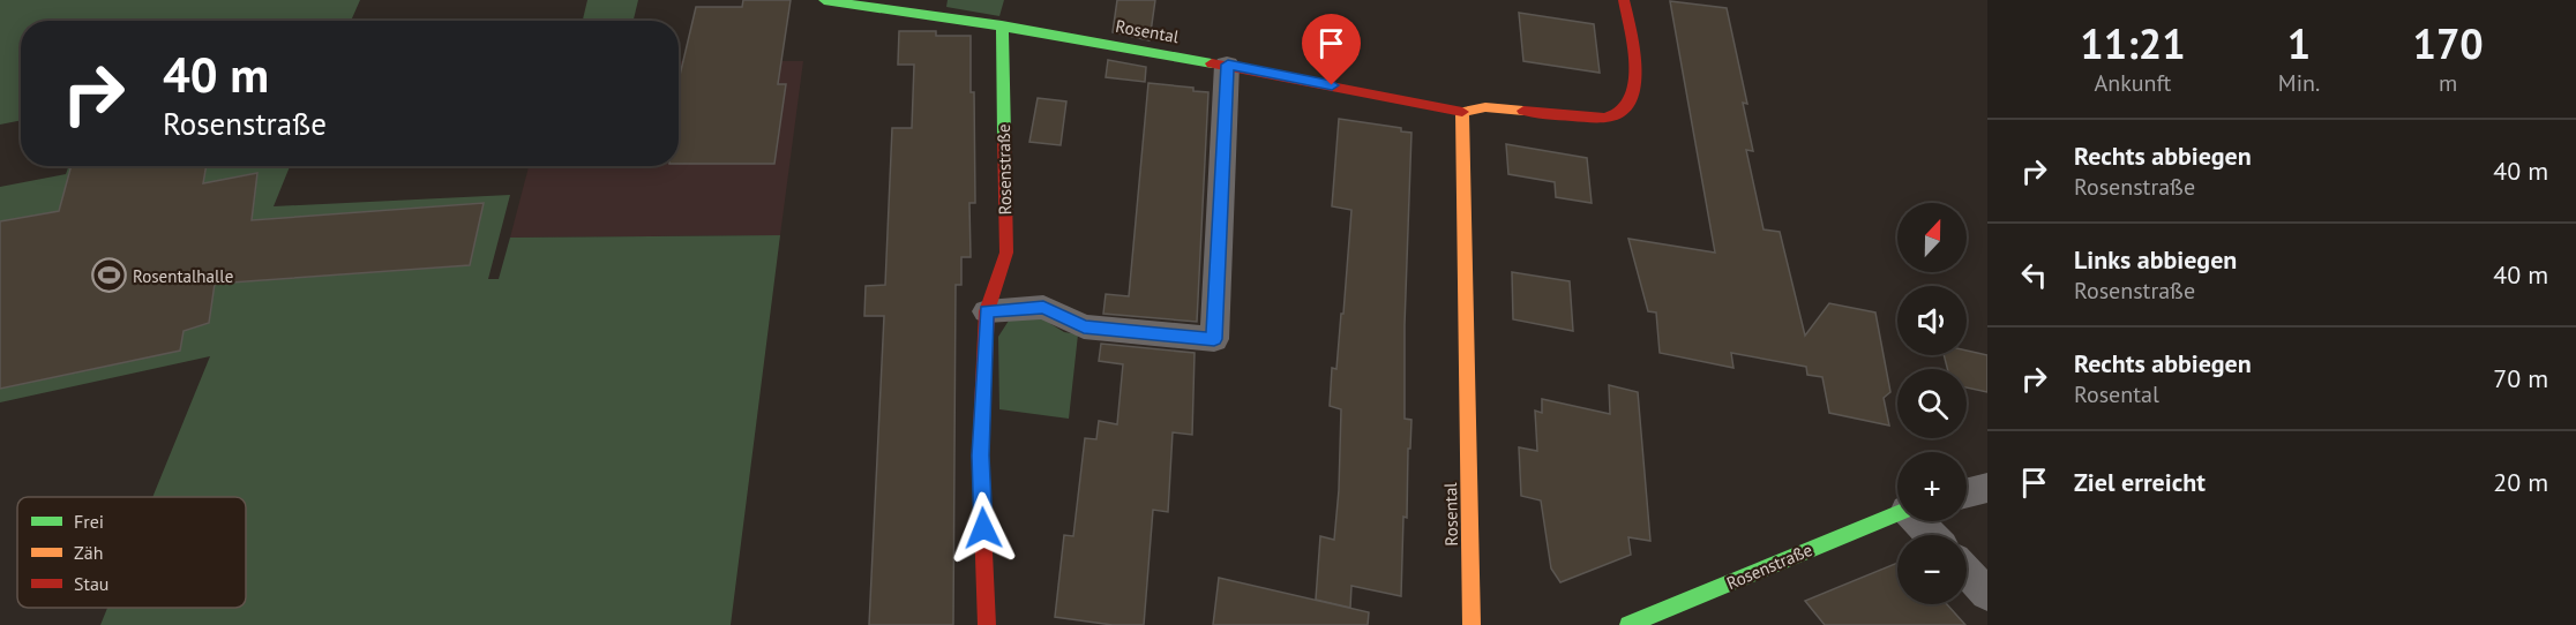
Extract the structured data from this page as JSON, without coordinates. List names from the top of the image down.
{
  "streets": {
    "street": ["Rosental", "Rosenstraße"]
  },
  "crossings": [
    ["Rosental", "Rosenstraße"]
  ],
  "places": {
    "sports": ["Rosentalhalle"]
  },
  "legend": ["Frei", "Zäh", "Stau"],
  "north": "top",
  "page": {
    "eta": [
      "11:21",
      "Ankunft",
      "1",
      "Min.",
      "170",
      "m"
    ],
    "turn": ["40 m", "Rosenstraße"],
    "list": [
      {
        "name": "Rechts abbiegen",
        "note": "Rosenstraße",
        "value": "40 m"
      },
      {
        "name": "Links abbiegen",
        "note": "Rosenstraße",
        "value": "40 m"
      },
      {
        "name": "Rechts abbiegen",
        "note": "Rosental",
        "value": "70 m"
      },
      {
        "name": "Ziel erreicht",
        "value": "20 m"
      }
    ],
    "map_buttons": ["+", "−"]
  }
}
